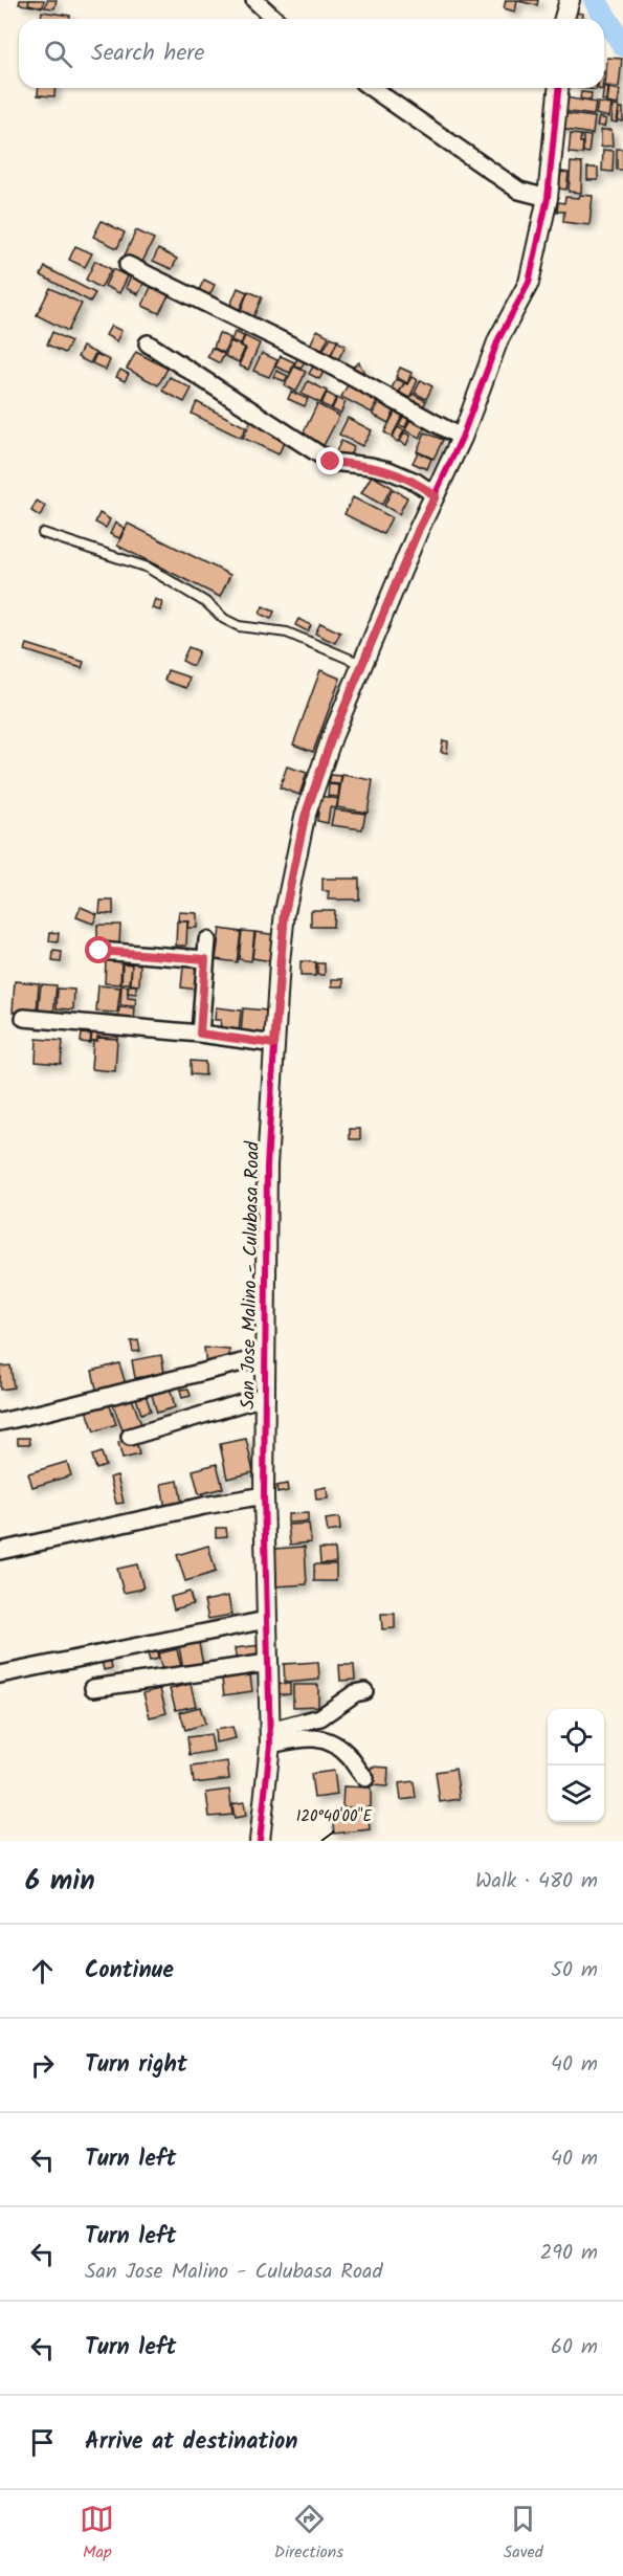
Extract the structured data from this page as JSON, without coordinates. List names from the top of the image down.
{
  "streets": {
    "street": ["San Jose Malino - Culubasa Road"]
  },
  "page": {
    "search": "Search here",
    "heading": ["6 min", "Walk · 480 m"],
    "list": [
      ["Continue", "50 m"],
      ["Turn right", "40 m"],
      ["Turn left", "40 m"],
      ["Turn left", "San Jose Malino - Culubasa Road", "290 m"],
      ["Turn left", "60 m"],
      "Arrive at destination"
    ],
    "nav": ["Map", "Directions", "Saved"]
  },
  "coordinates": ["120°40'00\"E"]
}
